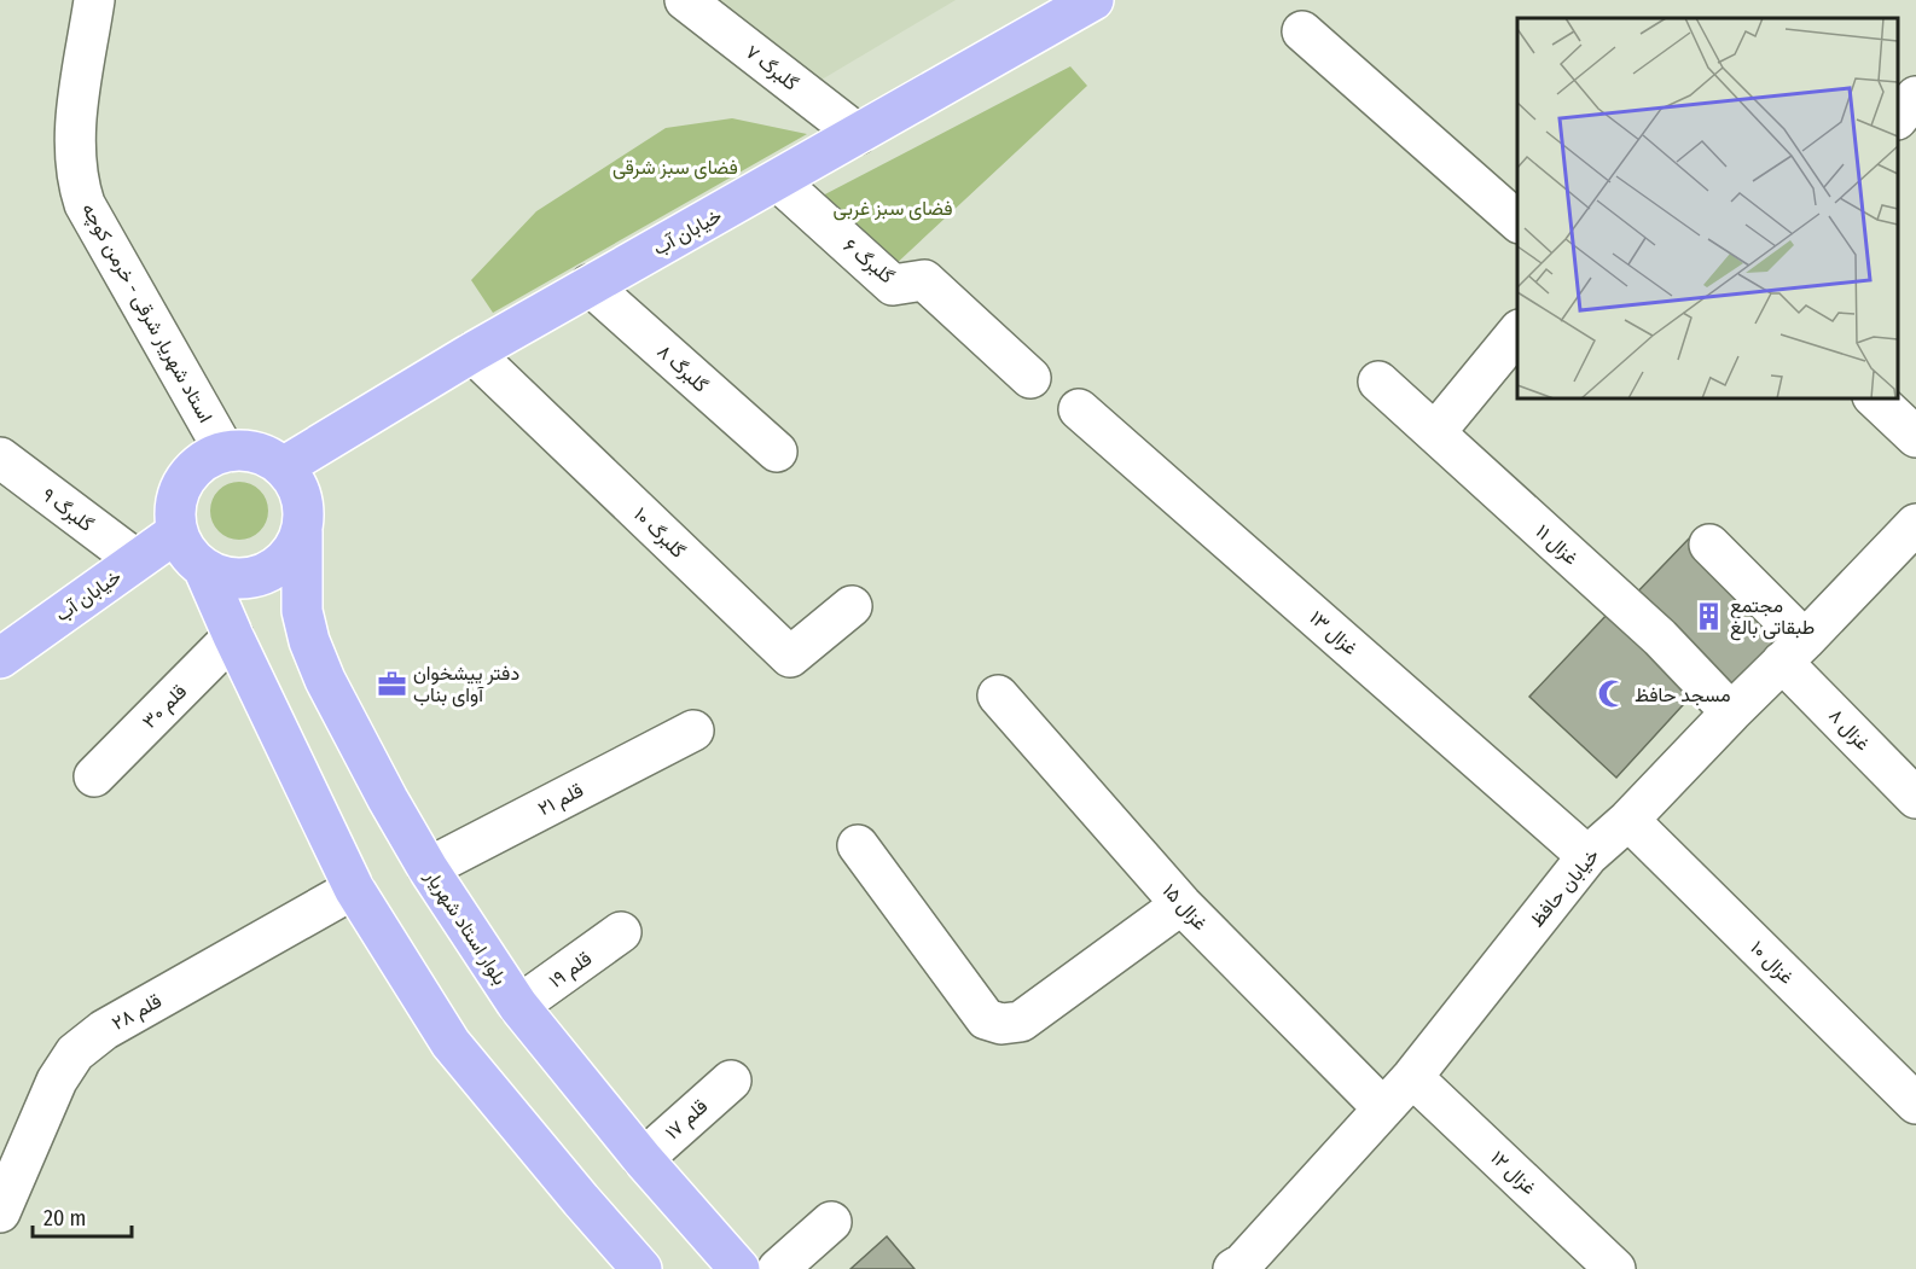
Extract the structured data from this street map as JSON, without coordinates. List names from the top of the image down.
{
  "streets": {
    "main road": ["خیابان آب", "بلوار استاد شهریار"],
    "street": [
      "گلبرگ ۷",
      "گلبرگ ۶",
      "استاد شهریار شرقی - خرمن کوچه",
      "گلبرگ ۸",
      "گلبرگ ۹",
      "گلبرگ ۱۰",
      "غزال ۱۱",
      "غزال ۱۳",
      "قلم ۳۰",
      "غزال ۸",
      "قلم ۲۱",
      "خیابان حافظ",
      "غزال ۱۵",
      "غزال ۱۰",
      "قلم ۱۹",
      "قلم ۲۸",
      "قلم ۱۷",
      "غزال ۱۲"
    ]
  },
  "crossings": [
    ["گلبرگ ۷", "خیابان آب"],
    ["خیابان آب", "گلبرگ ۶"],
    ["خیابان آب", "استاد شهریار شرقی - خرمن کوچه"],
    ["خیابان آب", "گلبرگ ۸"],
    ["خیابان آب", "گلبرگ ۹"],
    ["خیابان آب", "گلبرگ ۱۰"],
    ["خیابان آب", "بلوار استاد شهریار"],
    ["استاد شهریار شرقی - خرمن کوچه", "بلوار استاد شهریار"],
    ["غزال ۱۱", "خیابان حافظ"],
    ["غزال ۱۳", "خیابان حافظ"],
    ["غزال ۸", "خیابان حافظ"],
    ["قلم ۲۱", "بلوار استاد شهریار"],
    ["خیابان حافظ", "غزال ۱۵"],
    ["خیابان حافظ", "غزال ۱۰"],
    ["خیابان حافظ", "غزال ۱۲"],
    ["بلوار استاد شهریار", "قلم ۱۹"],
    ["بلوار استاد شهریار", "قلم ۱۷"]
  ],
  "parks": ["فضای سبز شرقی", "فضای سبز غربی"],
  "places": {
    "building": ["مجتمع طبقاتی بالغ"],
    "office": ["دفتر پیشخوان آوای بناب"],
    "mosque": ["مسجد حافظ"]
  },
  "scale_bar": "20 m"
}
